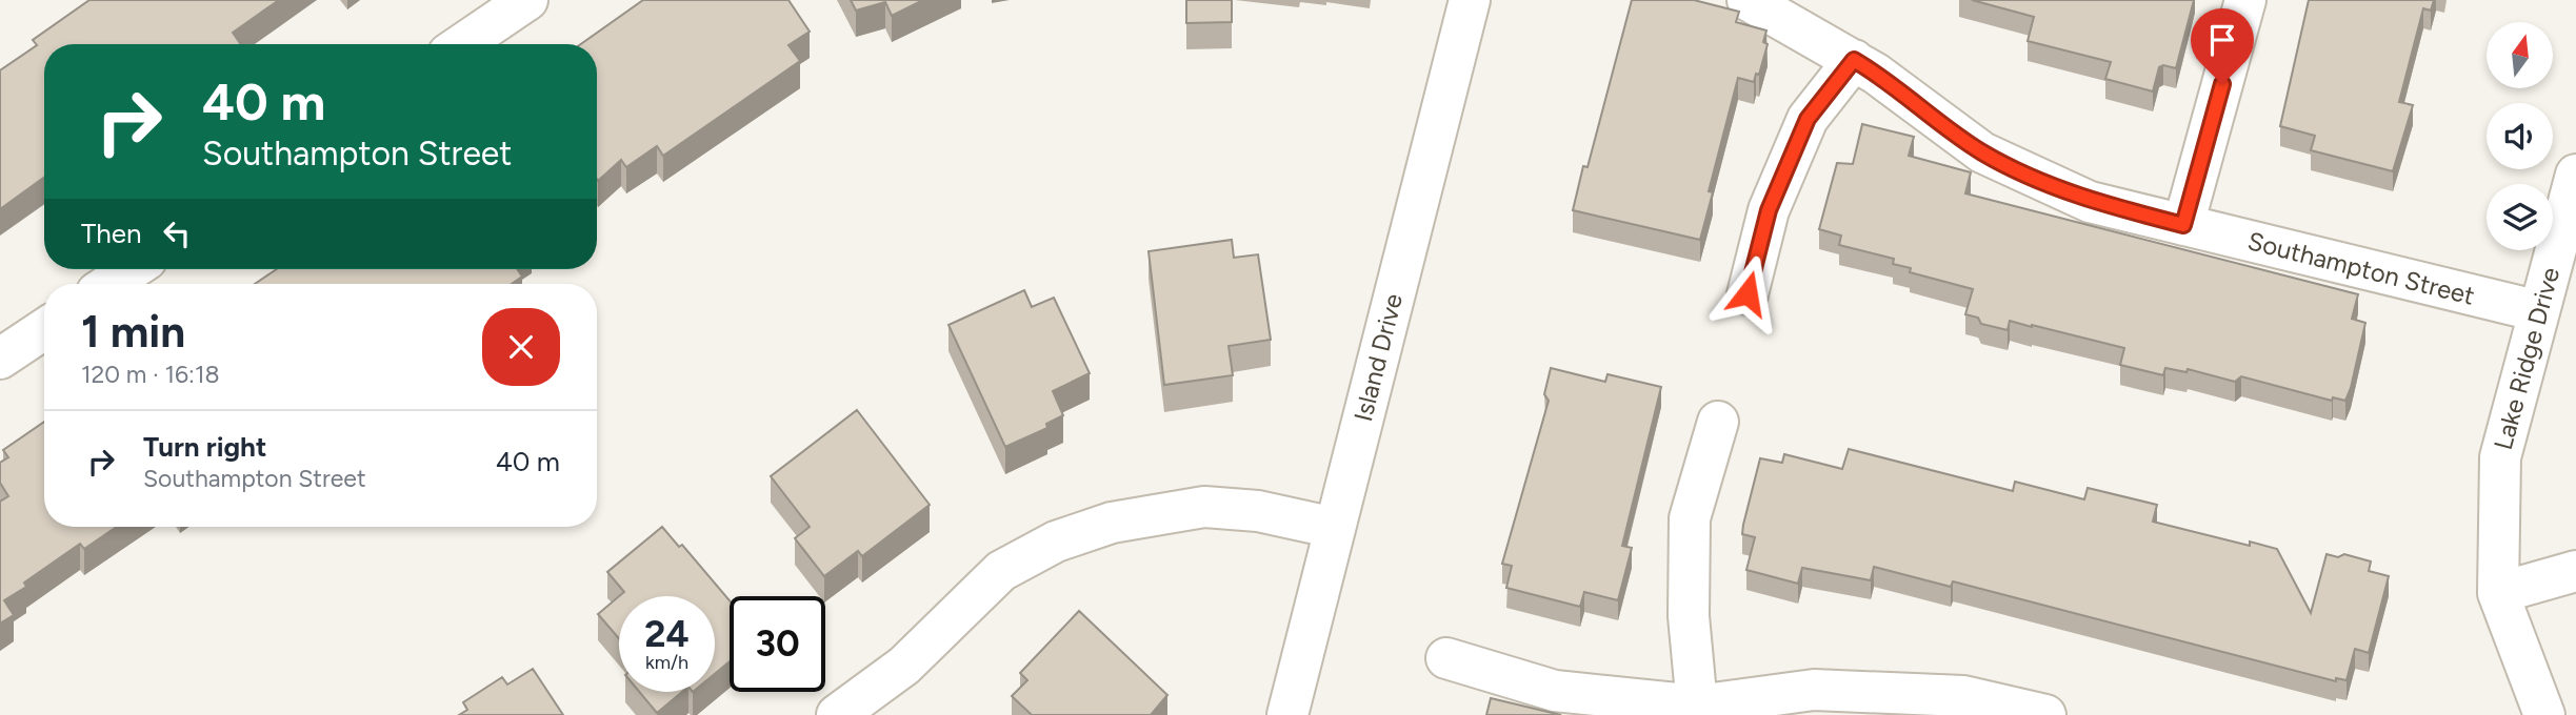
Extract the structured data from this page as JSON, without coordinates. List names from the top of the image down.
{
  "streets": {
    "street": ["Southampton Street", "Island Drive", "Lake Ridge Drive"]
  },
  "crossings": [
    ["Southampton Street", "Lake Ridge Drive"]
  ],
  "north": "top",
  "page": {
    "turn": ["40 m", "Southampton Street"],
    "then": "Then",
    "heading": ["1 min", "120 m · 16:18"],
    "list": [
      {
        "name": "Turn right",
        "note": "Southampton Street",
        "value": "40 m"
      }
    ],
    "speed": "24 km/h",
    "limit": "30"
  }
}
